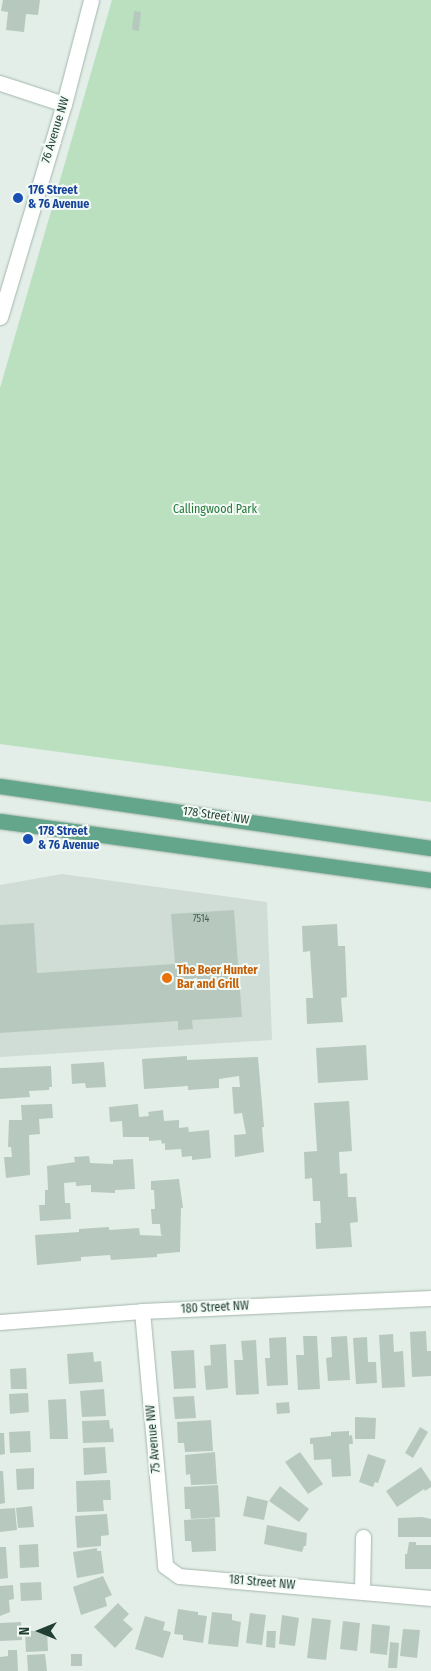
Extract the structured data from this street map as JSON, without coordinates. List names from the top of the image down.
{
  "streets": {
    "main road": ["178 Street NW"],
    "street": [
      "76 Avenue NW",
      "180 Street NW",
      "75 Avenue NW",
      "181 Street NW"
    ]
  },
  "crossings": [
    ["180 Street NW", "75 Avenue NW"],
    ["75 Avenue NW", "181 Street NW"]
  ],
  "parks": ["Callingwood Park"],
  "places": ["176 Street & 76 Avenue", "178 Street & 76 Avenue", "The Beer Hunter Bar and Grill"],
  "house_numbers": ["7514"],
  "north": "left"
}
